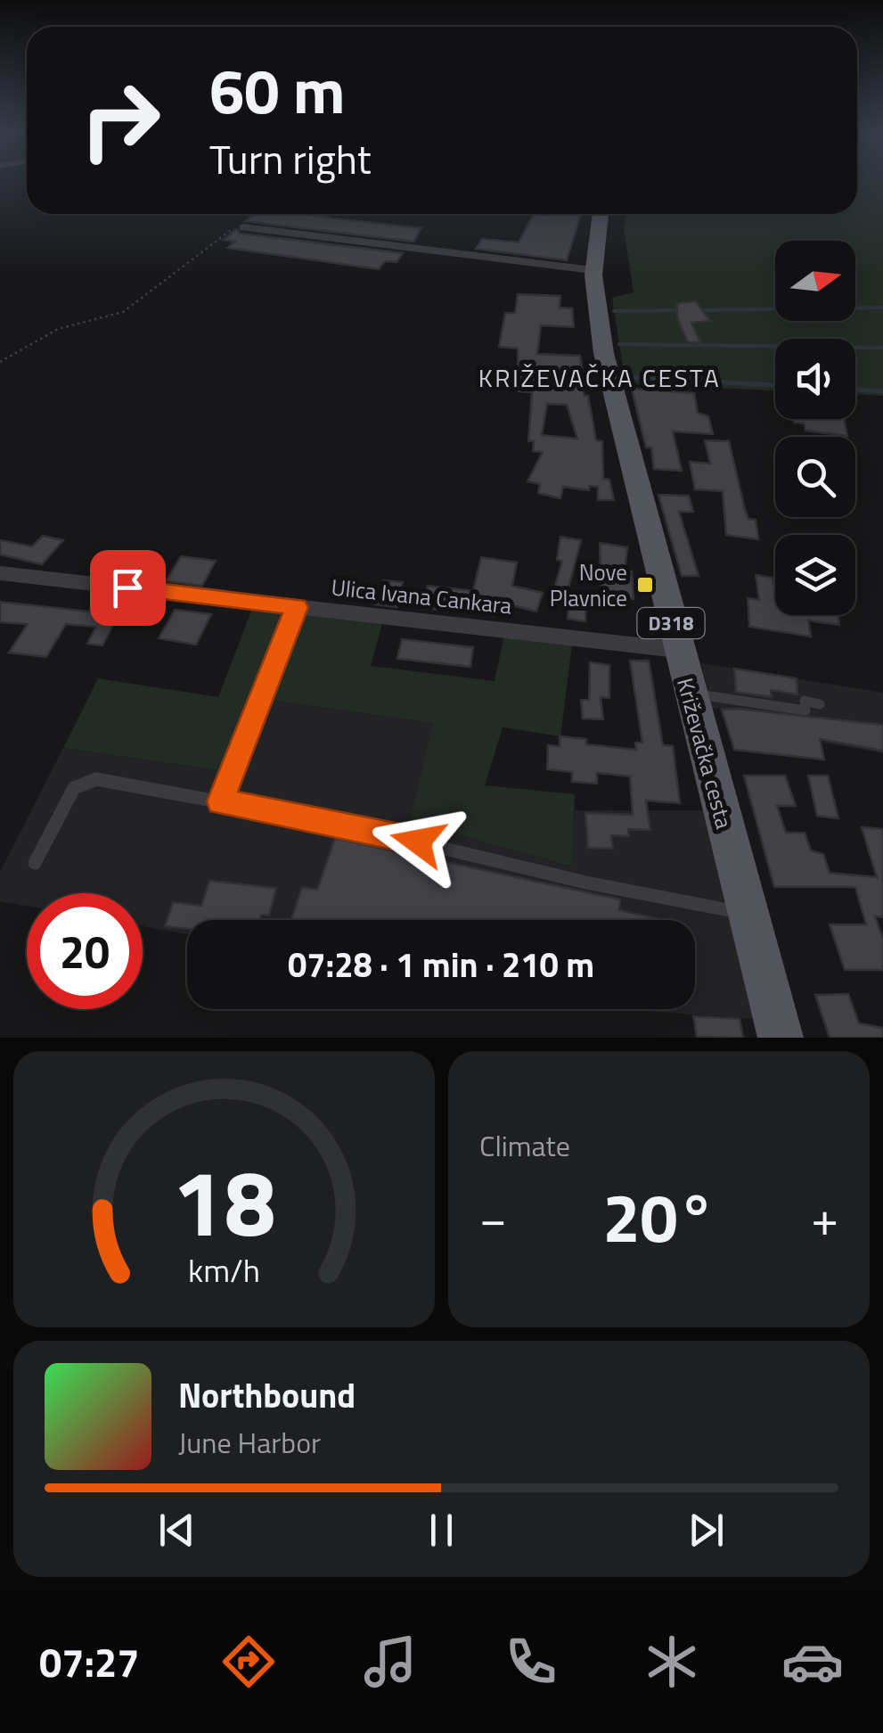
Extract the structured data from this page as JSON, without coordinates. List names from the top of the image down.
{
  "streets": {
    "main road": ["D318", "Križevačka cesta"],
    "street": ["Ulica Ivana Cankara"]
  },
  "crossings": [
    ["Ulica Ivana Cankara", "Križevačka cesta"]
  ],
  "districts": ["KRIŽEVAČKA CESTA"],
  "places": {
    "transit": ["Nove Plavnice"]
  },
  "north": "right",
  "page": {
    "turn": ["60 m", "Turn right"],
    "limit": "20",
    "trip": "07:28 · 1 min · 210 m",
    "tile": "Climate",
    "heat": ["−", "20°", "+"],
    "song": ["Northbound", "June Harbor"],
    "tabs": "07:27",
    "gauge": ["18", "km/h"]
  }
}
